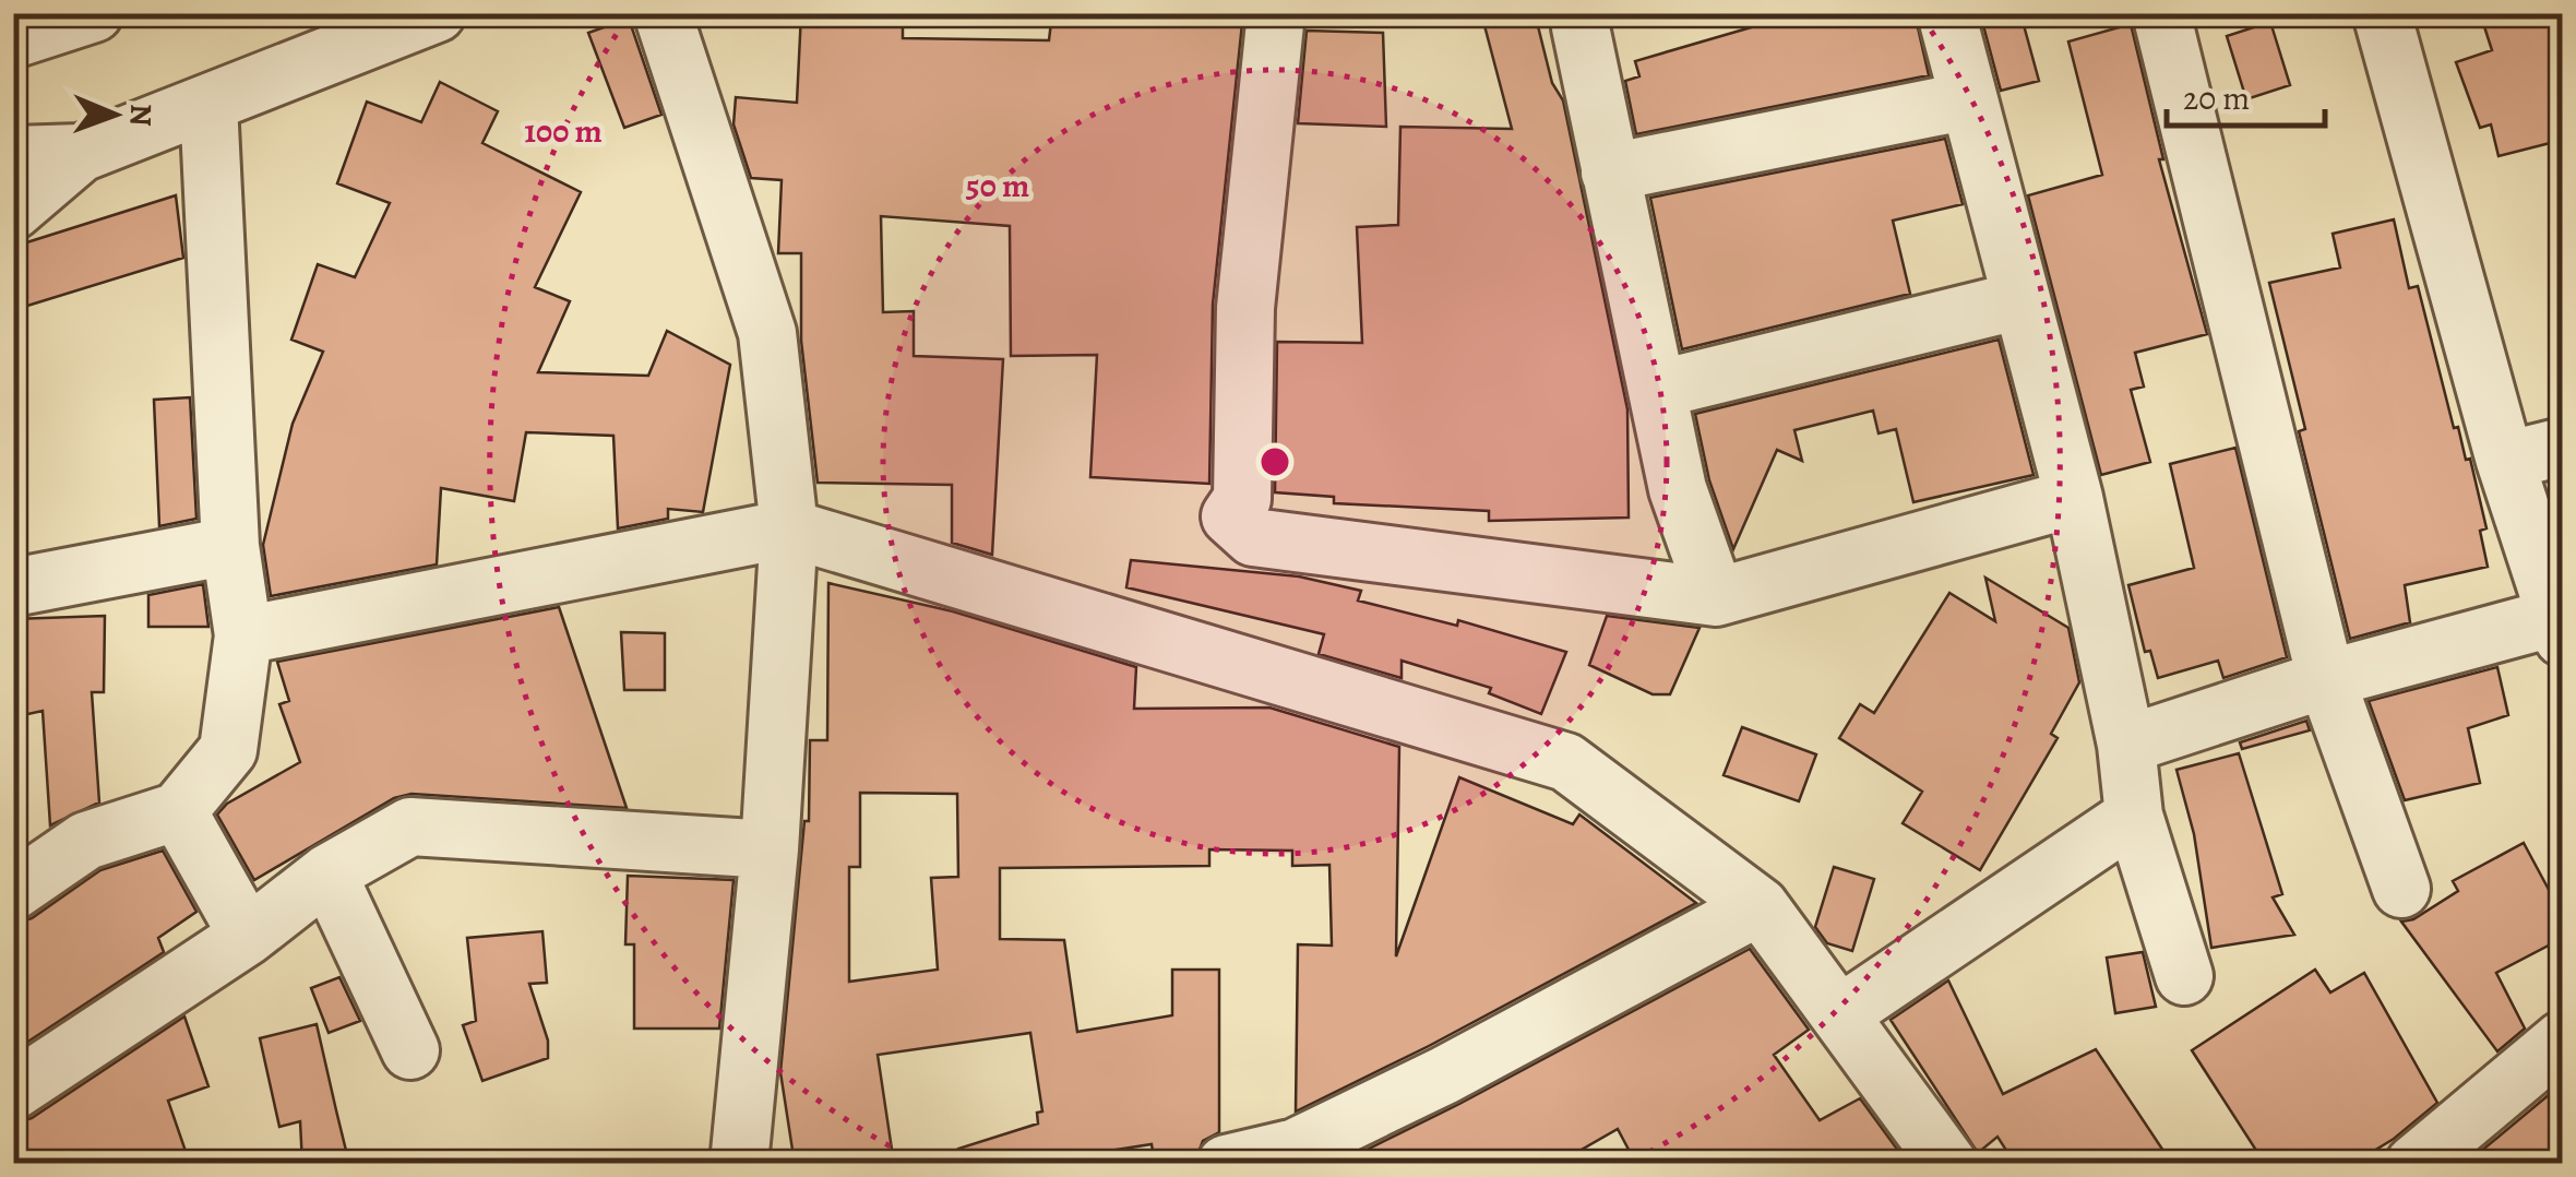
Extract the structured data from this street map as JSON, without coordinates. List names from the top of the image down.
{
  "scale_bar": "20 m",
  "north": "right",
  "rings": ["100 m", "50 m"]
}
